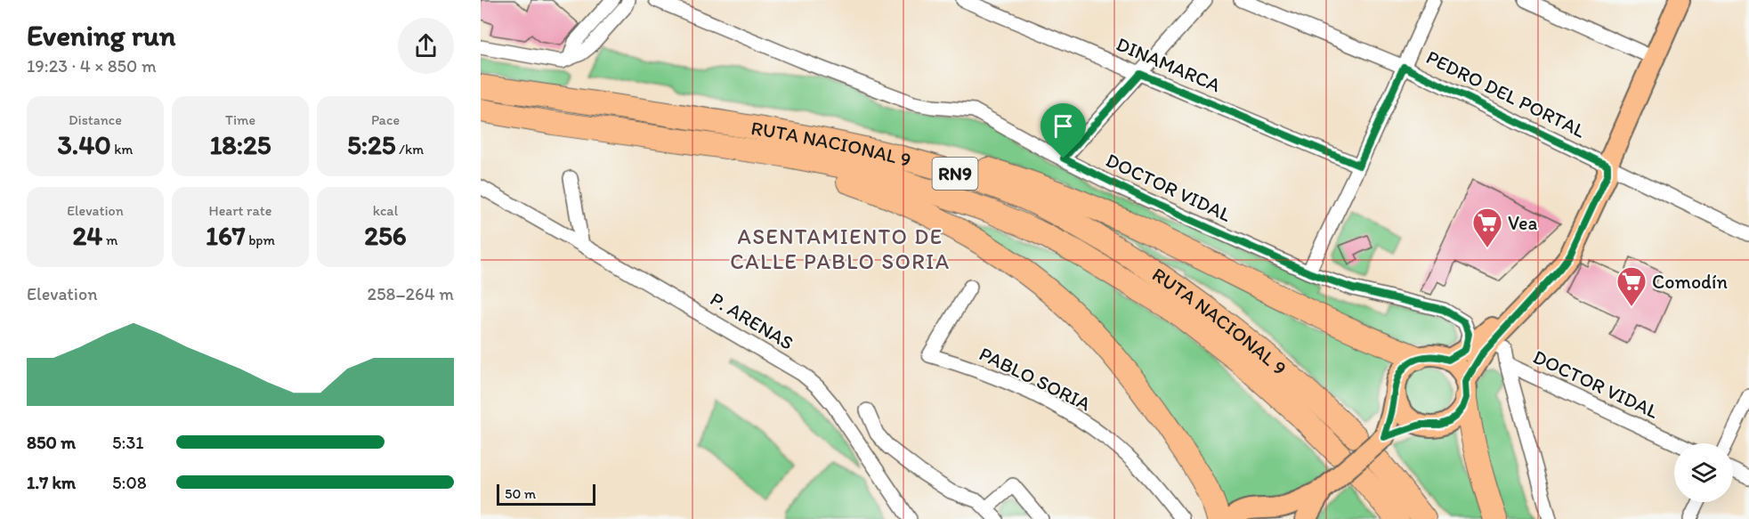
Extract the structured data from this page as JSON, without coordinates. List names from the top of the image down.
{
  "streets": {
    "highway": ["RUTA NACIONAL 9", "RN9"],
    "street": [
      "DINAMARCA",
      "PEDRO DEL PORTAL",
      "DOCTOR VIDAL",
      "P. ARENAS",
      "PABLO SORIA"
    ]
  },
  "districts": ["ASENTAMIENTO DE CALLE PABLO SORIA"],
  "places": {
    "supermarket": ["Vea", "Comodín"]
  },
  "scale_bar": "50 m",
  "page": {
    "heading": ["Evening run", "19:23 · 4 × 850 m"],
    "stats": [
      ["Distance", "3.40 km"],
      ["Time", "18:25"],
      ["Pace", "5:25 /km"],
      ["Elevation", "24 m"],
      ["Heart rate", "167 bpm"],
      ["kcal", "256"]
    ],
    "chart": ["Elevation", "258–264 m"],
    "list": [
      {
        "name": "850 m",
        "note": "5:31"
      },
      {
        "name": "1.7 km",
        "note": "5:08"
      }
    ],
    "scale": "50 m"
  }
}
